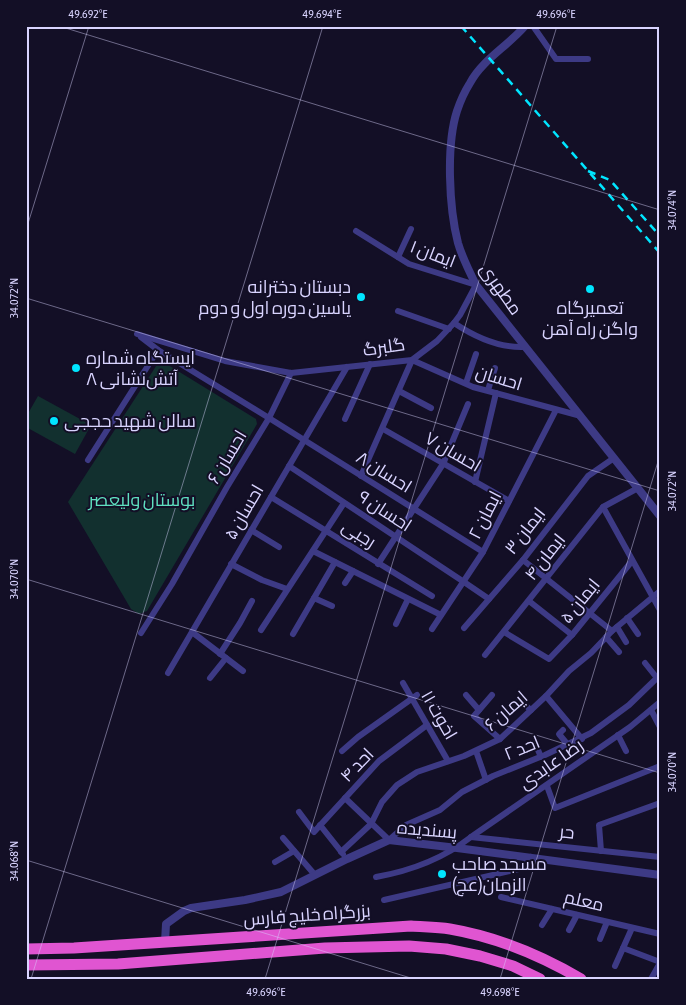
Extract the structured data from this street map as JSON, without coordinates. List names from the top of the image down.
{
  "streets": {
    "highway": ["بزرگراه خلیج فارس"],
    "street": [
      "ایمان ۱",
      "مطهری",
      "گلبرگ",
      "احسان",
      "احسان ۷",
      "احسان ۶",
      "احسان ۸",
      "احسان ۹",
      "احسان ۵",
      "ایمان ۲",
      "ایمان ۳",
      "رجبی",
      "ایمان ۴",
      "ایمان ۵",
      "ایمان ۶",
      "اخوت ۱۱",
      "احد ۲",
      "رضا عابدی",
      "احد ۴",
      "پسندیده",
      "حر",
      "معلم"
    ]
  },
  "crossings": [
    ["ایمان ۱", "مطهری"],
    ["ایمان ۱", "گلبرگ"],
    ["مطهری", "گلبرگ"],
    ["مطهری", "احسان"],
    ["مطهری", "ایمان ۳"],
    ["مطهری", "ایمان ۴"],
    ["گلبرگ", "احسان"],
    ["گلبرگ", "احسان ۶"],
    ["گلبرگ", "احسان ۸"],
    ["گلبرگ", "احسان ۵"],
    ["احسان", "ایمان ۲"],
    ["احسان ۷", "ایمان ۲"],
    ["احسان ۶", "احسان ۸"],
    ["احسان ۸", "احسان ۵"],
    ["احسان ۸", "ایمان ۲"],
    ["احسان ۹", "احسان ۵"],
    ["احسان ۹", "ایمان ۲"],
    ["احسان ۹", "ایمان ۳"],
    ["احسان ۵", "رجبی"],
    ["ایمان ۲", "رجبی"],
    ["ایمان ۴", "ایمان ۵"],
    ["ایمان ۶", "اخوت ۱۱"],
    ["اخوت ۱۱", "احد ۴"],
    ["احد ۲", "پسندیده"],
    ["رضا عابدی", "پسندیده"],
    ["رضا عابدی", "حر"],
    ["پسندیده", "بزرگراه خلیج فارس"]
  ],
  "parks": ["بوستان ولیعصر"],
  "places": [
    "تعمیرگاه واگن راه آهن",
    "دبستان دخترانه یاسین دوره اول و دوم",
    "ایستگاه شماره ۸ آتش‌نشانی",
    "سالن شهید حججی",
    "مسجد صاحب الزمان(عج)"
  ],
  "coordinates": [
    "49.692°E",
    "49.694°E",
    "49.696°E",
    "34.074°N",
    "34.072°N",
    "34.070°N",
    "34.068°N",
    "49.698°E"
  ]
}
